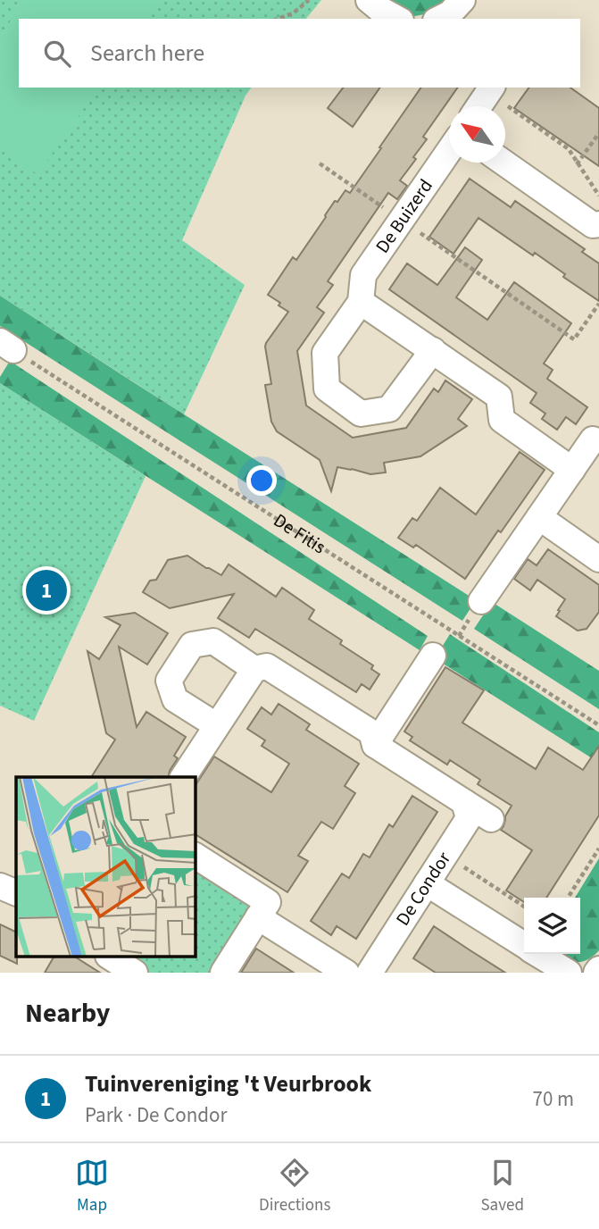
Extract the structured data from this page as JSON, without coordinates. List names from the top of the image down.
{
  "streets": {
    "street": ["De Buizerd", "De Condor"],
    "path": ["De Fitis"]
  },
  "north": "top left",
  "page": {
    "search": "Search here",
    "pins": "1",
    "heading": "Nearby",
    "list": [
      {
        "mark": "1",
        "name": "Tuinvereniging 't Veurbrook",
        "note": "Park · De Condor",
        "value": "70 m"
      }
    ],
    "nav": ["Map", "Directions", "Saved"]
  }
}
